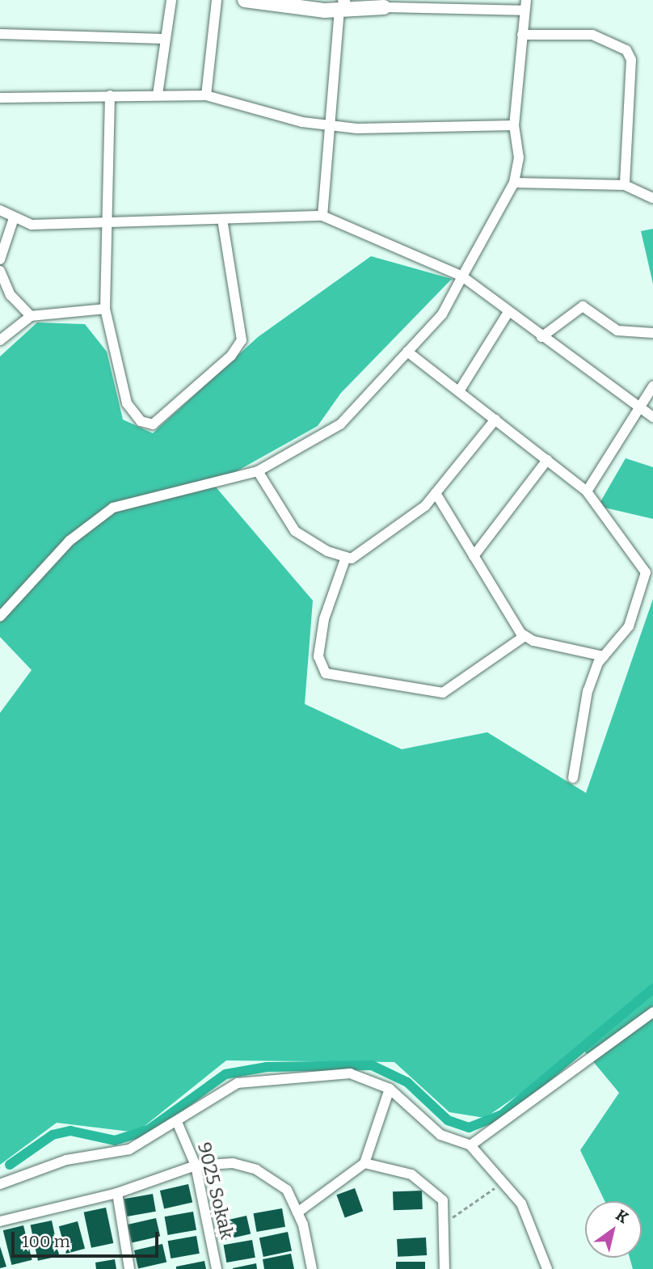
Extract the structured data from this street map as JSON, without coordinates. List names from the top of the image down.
{
  "streets": {
    "street": ["9025 Sokak"]
  },
  "scale_bar": "100 m",
  "north": "top right"
}
